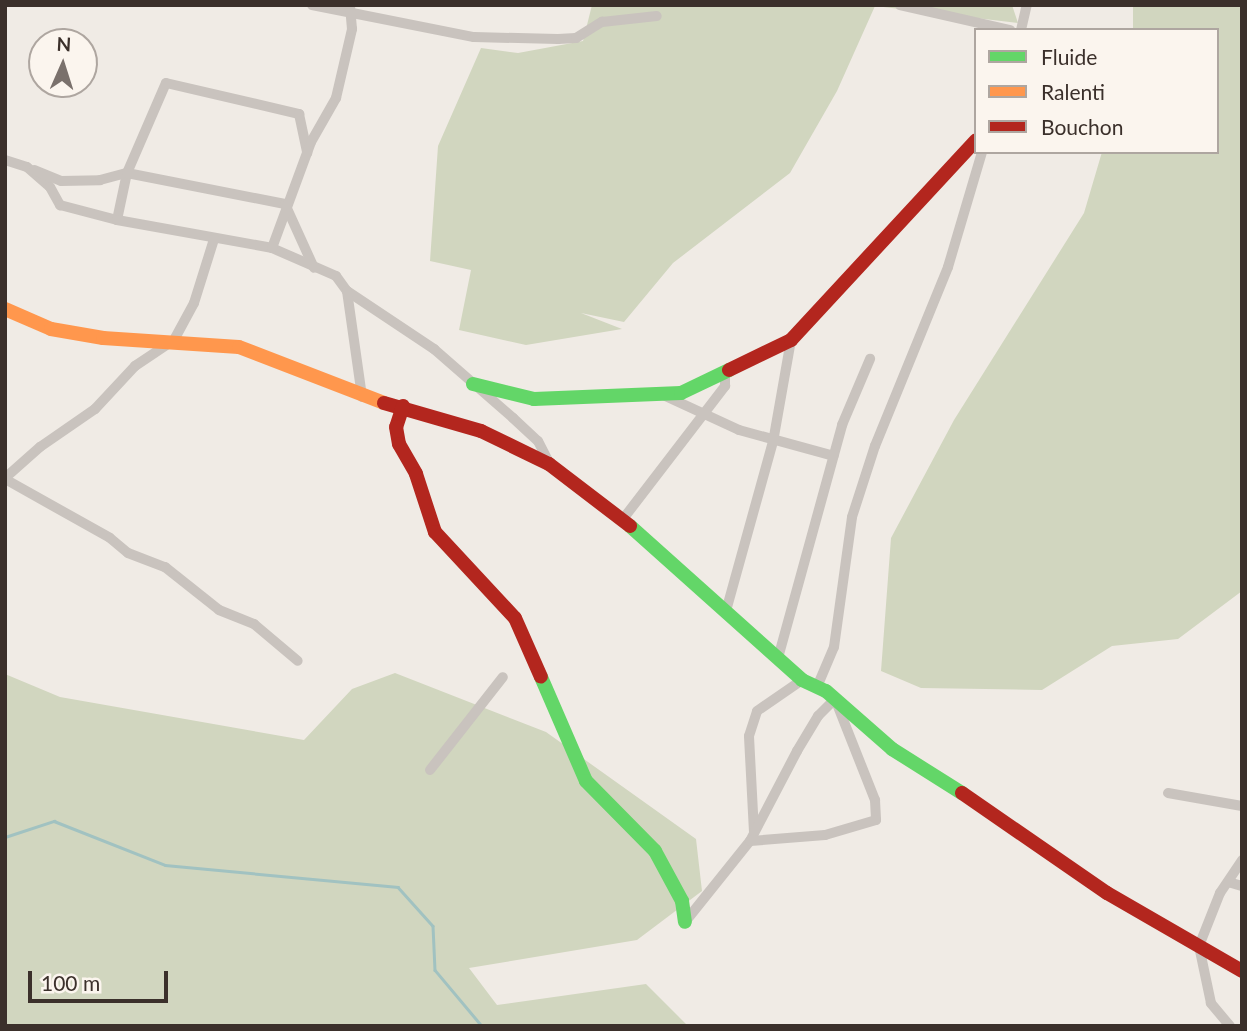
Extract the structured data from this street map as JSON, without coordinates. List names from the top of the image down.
{
  "legend": ["Fluide", "Ralenti", "Bouchon"],
  "scale_bar": "100 m",
  "north": "top"
}
